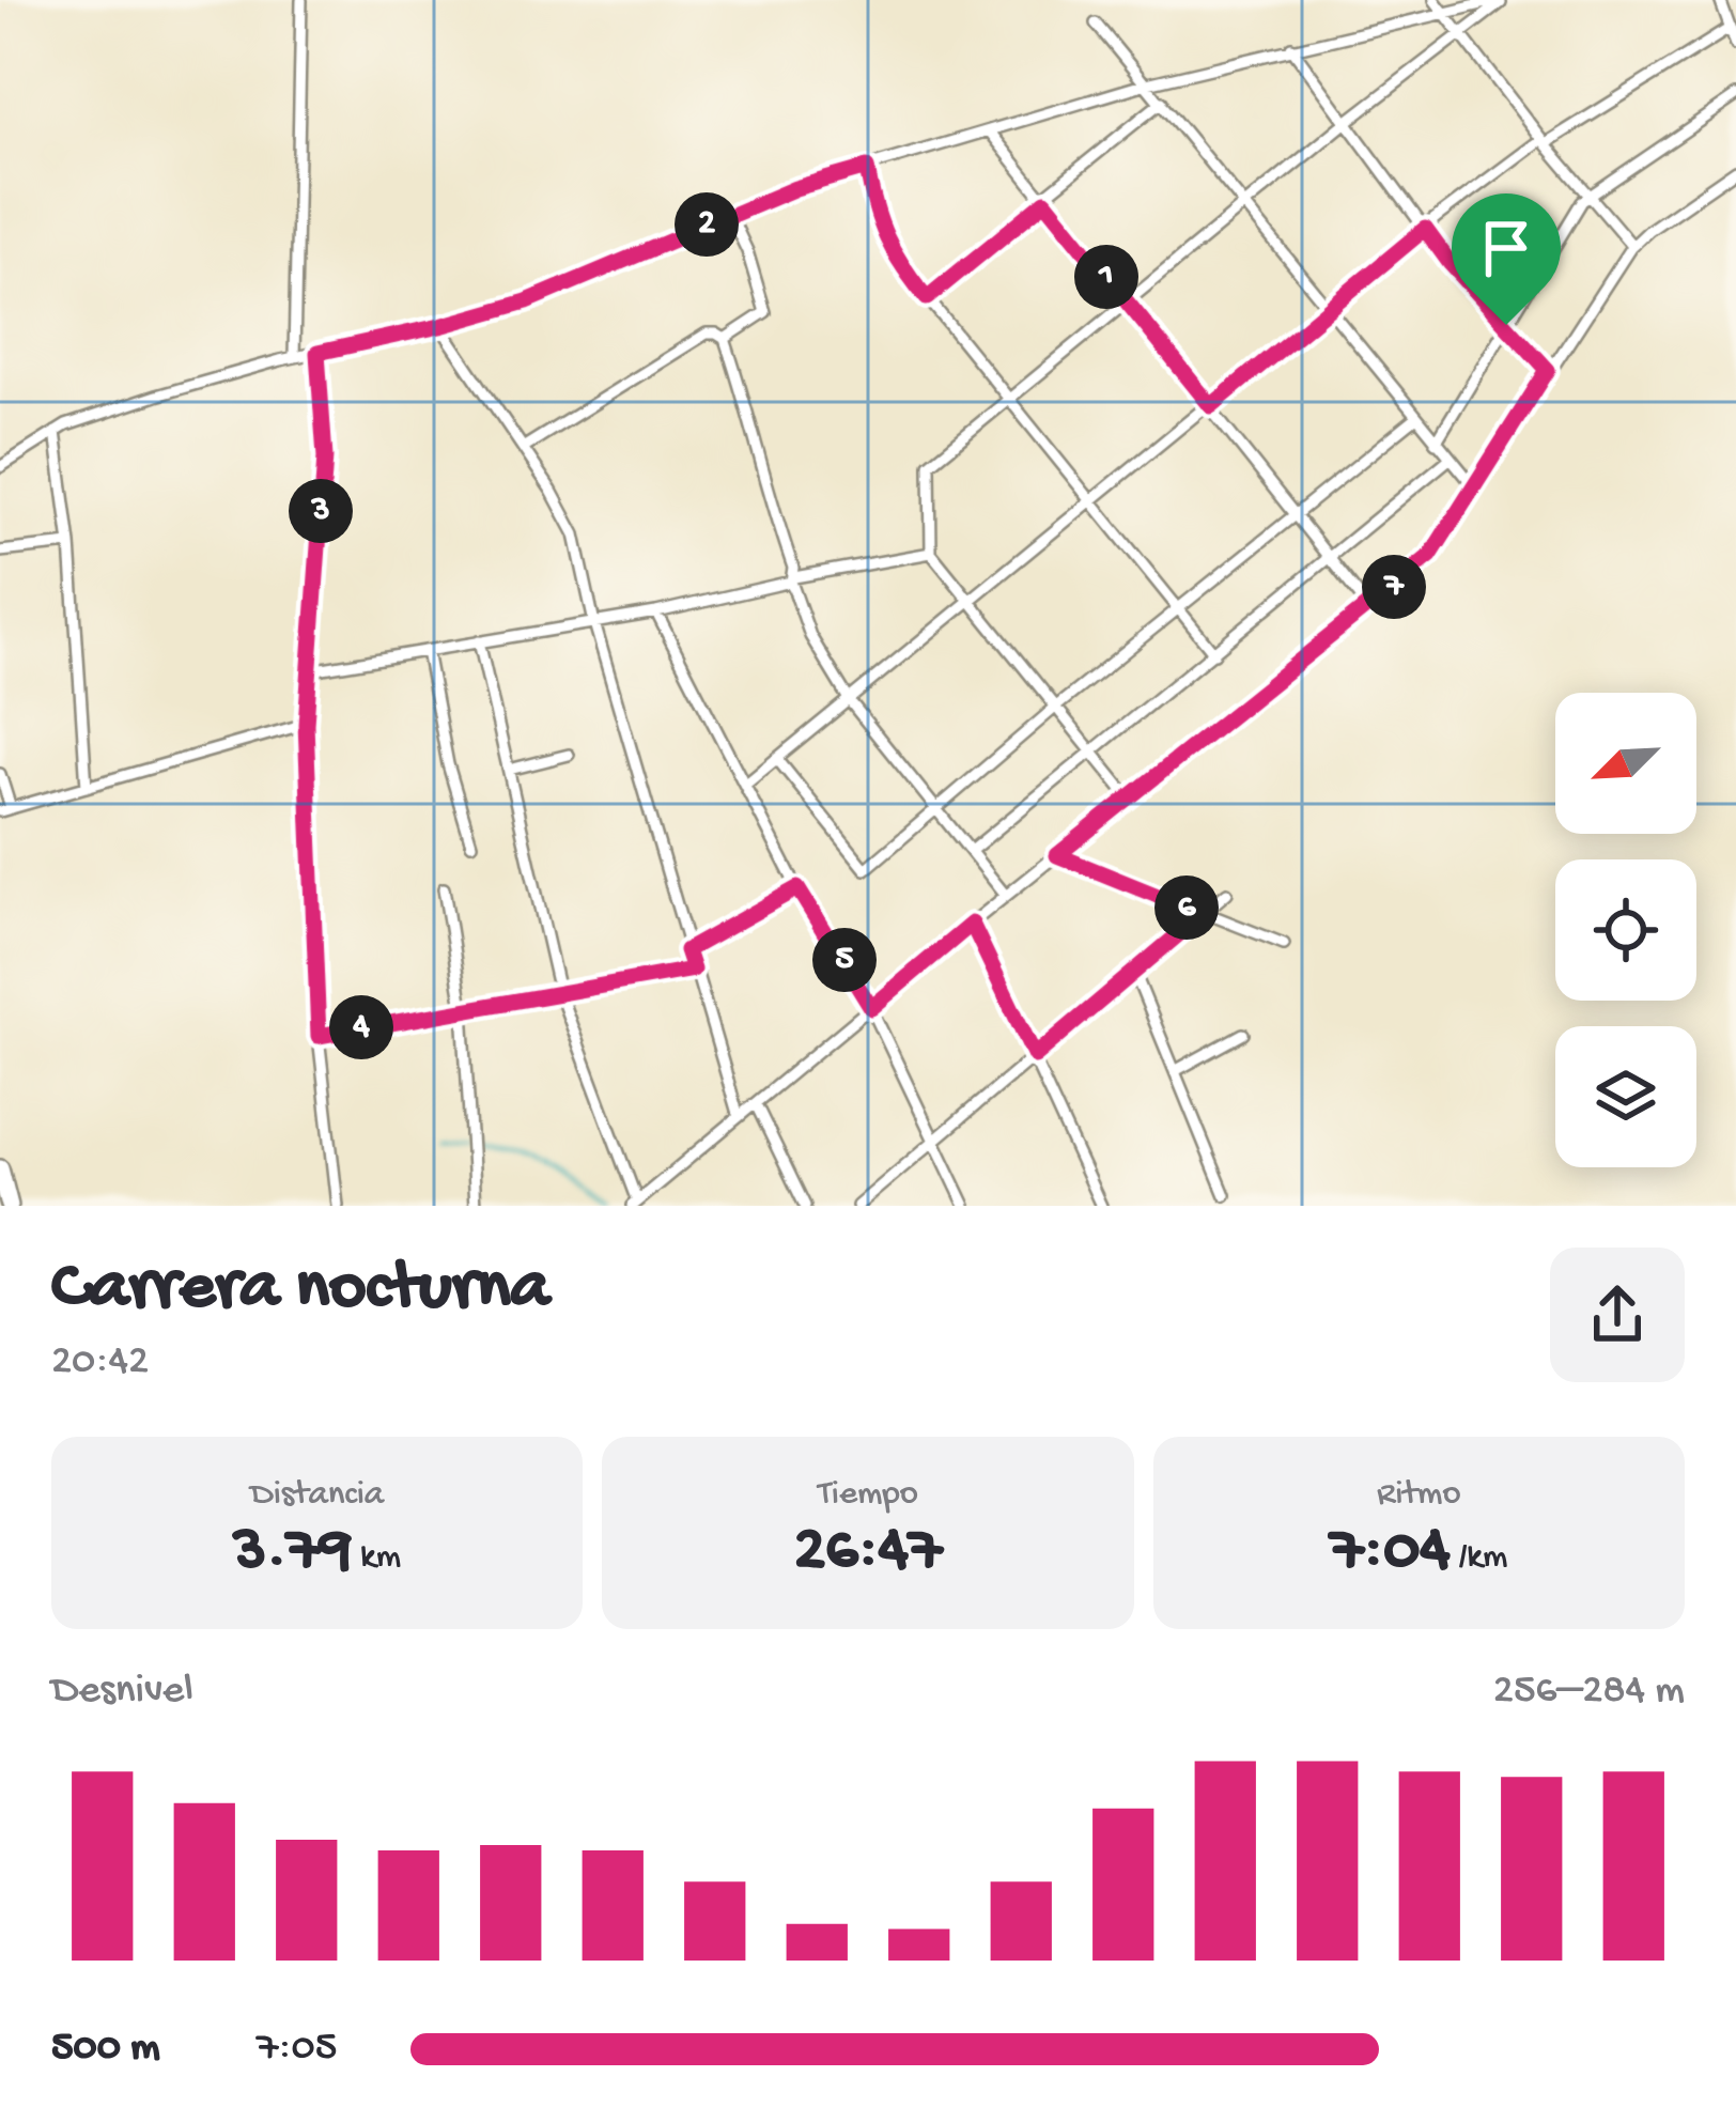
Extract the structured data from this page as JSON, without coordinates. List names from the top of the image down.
{
  "north": "bottom left",
  "page": {
    "pins": [
      "2",
      "1",
      "3",
      "7",
      "6",
      "5",
      "4"
    ],
    "heading": ["Carrera nocturna", "20:42"],
    "stats": [
      ["Distancia", "3.79 km"],
      ["Tiempo", "26:47"],
      ["Ritmo", "7:04 /km"]
    ],
    "chart": ["Desnivel", "256–284 m"],
    "list": [
      {
        "name": "500 m",
        "note": "7:05"
      }
    ]
  }
}
